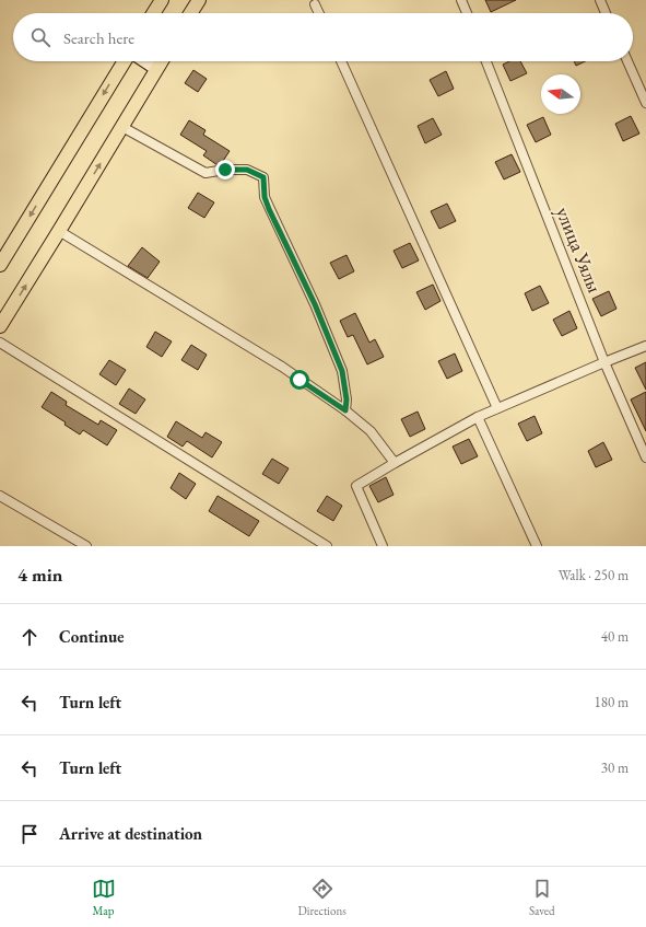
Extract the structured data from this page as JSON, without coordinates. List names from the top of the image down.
{
  "streets": {
    "street": ["улица Уялы"]
  },
  "north": "left",
  "page": {
    "search": "Search here",
    "heading": ["4 min", "Walk · 250 m"],
    "list": [
      ["Continue", "40 m"],
      ["Turn left", "180 m"],
      ["Turn left", "30 m"],
      "Arrive at destination"
    ],
    "nav": ["Map", "Directions", "Saved"]
  }
}
